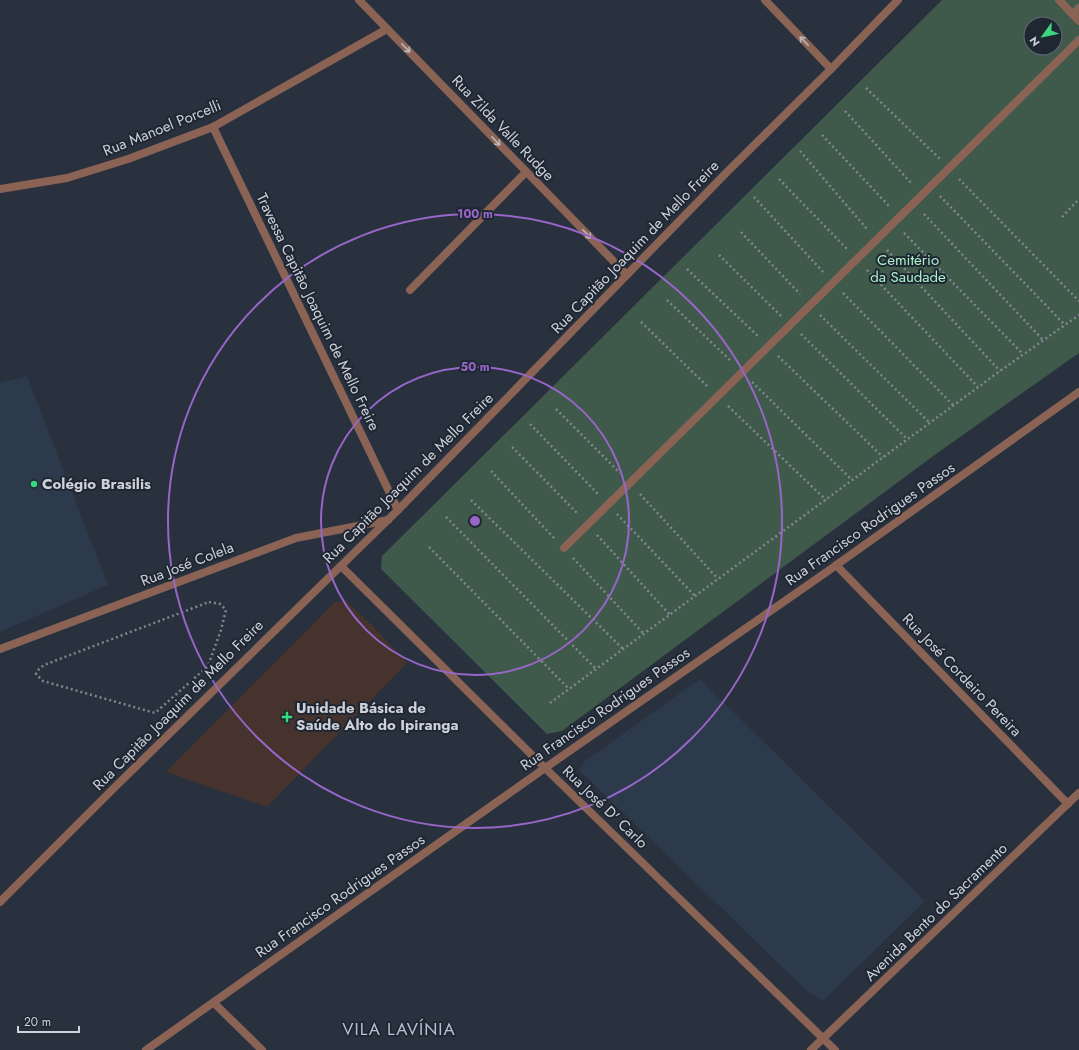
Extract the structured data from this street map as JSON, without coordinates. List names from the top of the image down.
{
  "streets": {
    "street": [
      "Rua Manoel Porcelli",
      "Rua Zilda Valle Rudge",
      "Rua Capitão Joaquim de Mello Freire",
      "Travessa Capitão Joaquim de Mello Freire",
      "Rua Francisco Rodrigues Passos",
      "Rua José Colela",
      "Rua José Cordeiro Pereira",
      "Rua José D' Carlo",
      "Avenida Bento do Sacramento"
    ]
  },
  "crossings": [
    ["Rua Manoel Porcelli", "Rua Zilda Valle Rudge"],
    ["Rua Manoel Porcelli", "Travessa Capitão Joaquim de Mello Freire"],
    ["Rua Zilda Valle Rudge", "Rua Capitão Joaquim de Mello Freire"],
    ["Rua Capitão Joaquim de Mello Freire", "Travessa Capitão Joaquim de Mello Freire"],
    ["Rua Capitão Joaquim de Mello Freire", "Rua José Colela"],
    ["Rua Capitão Joaquim de Mello Freire", "Rua José D' Carlo"],
    ["Rua Francisco Rodrigues Passos", "Rua José Cordeiro Pereira"],
    ["Rua Francisco Rodrigues Passos", "Rua José D' Carlo"],
    ["Rua José Cordeiro Pereira", "Avenida Bento do Sacramento"],
    ["Rua José D' Carlo", "Avenida Bento do Sacramento"]
  ],
  "one_way": ["Rua Zilda Valle Rudge"],
  "districts": ["VILA LAVÍNIA"],
  "parks": ["Cemitério da Saudade"],
  "places": {
    "other": ["Colégio Brasilis"],
    "health": ["Unidade Básica de Saúde Alto do Ipiranga"]
  },
  "scale_bar": "20 m",
  "north": "bottom left",
  "rings": ["100 m", "50 m"]
}
